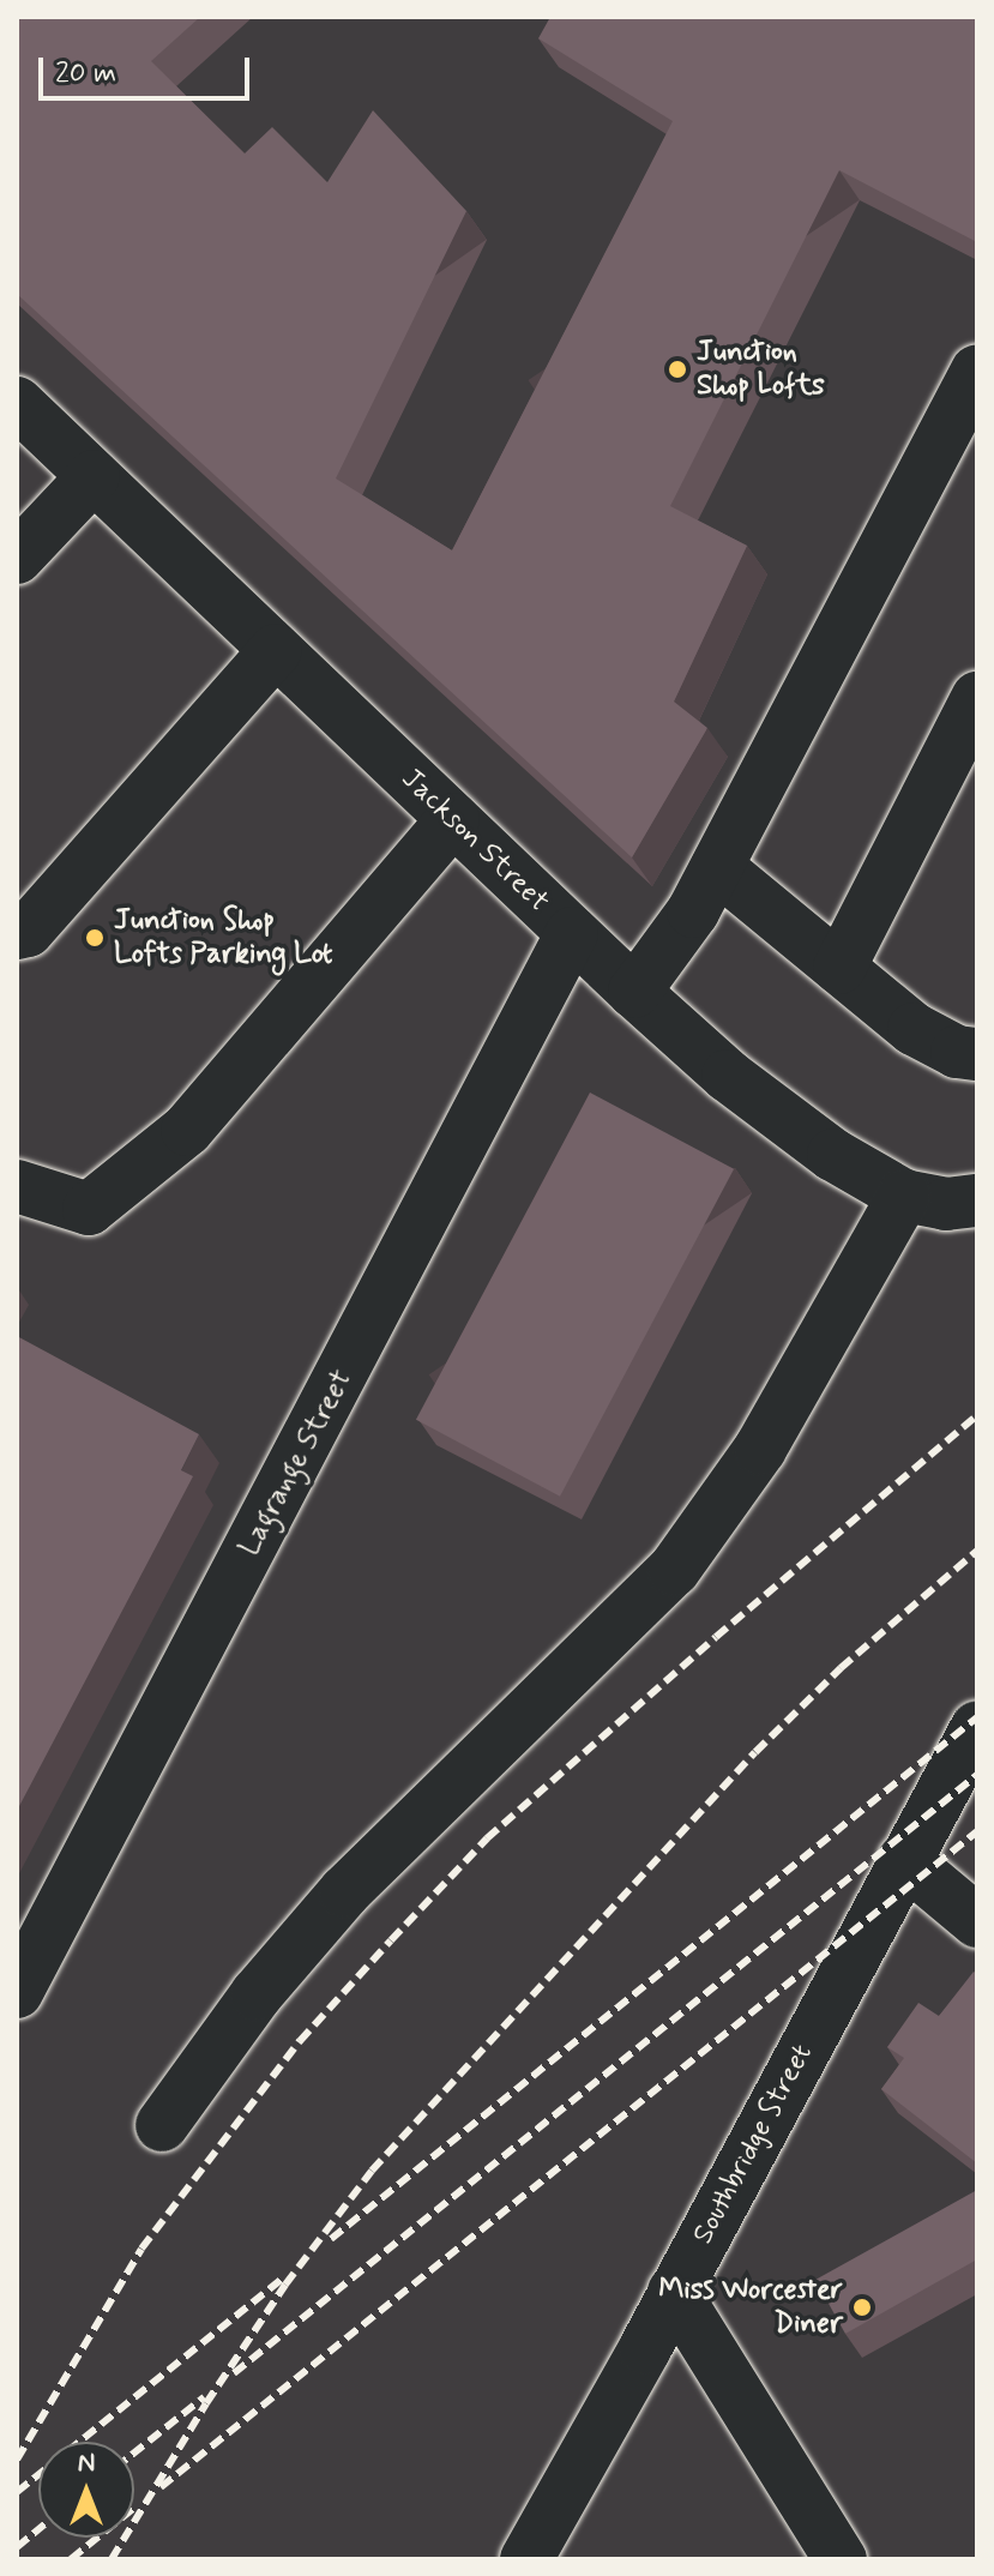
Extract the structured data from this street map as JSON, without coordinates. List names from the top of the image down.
{
  "streets": {
    "street": ["Jackson Street", "Lagrange Street", "Southbridge Street"]
  },
  "crossings": [
    ["Jackson Street", "Lagrange Street"]
  ],
  "places": ["Junction Shop Lofts", "Junction Shop Lofts Parking Lot", "Miss Worcester Diner"],
  "scale_bar": "20 m",
  "north": "top"
}
